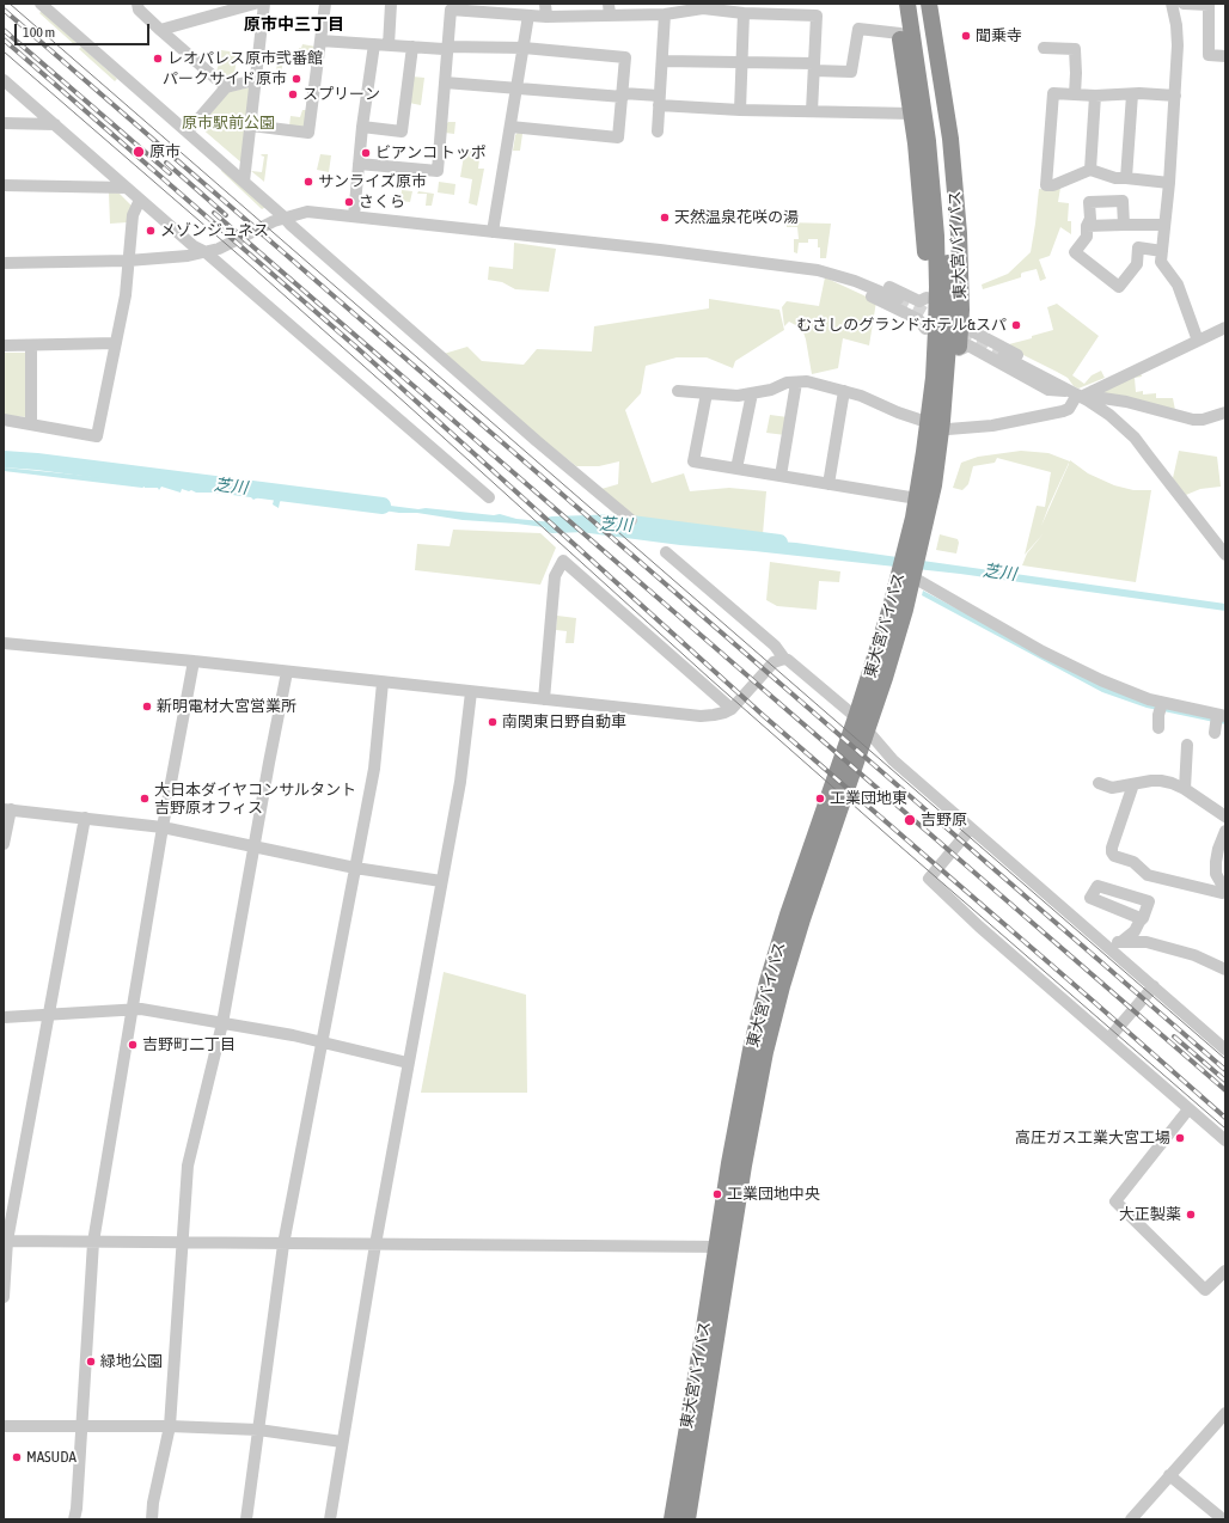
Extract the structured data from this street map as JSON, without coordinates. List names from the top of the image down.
{
  "streets": {
    "highway": ["東大宮バイパス"]
  },
  "districts": ["原市中三丁目"],
  "water": ["芝川"],
  "parks": ["原市駅前公園"],
  "places": [
    "聞乗寺",
    "レオパレス原市弐番館",
    "パークサイド原市",
    "スプリーン",
    "原市",
    "ビアンコ トッポ",
    "サンライズ原市",
    "さくら",
    "天然温泉花咲の湯",
    "メゾンジュネス",
    "むさしのグランドホテル&スパ",
    "新明電材大宮営業所",
    "南関東日野自動車",
    "大日本ダイヤコンサルタント 吉野原オフィス",
    "工業団地東",
    "吉野原",
    "吉野町二丁目",
    "高圧ガス工業大宮工場",
    "工業団地中央",
    "大正製薬",
    "緑地公園",
    "MASUDA"
  ],
  "scale_bar": "100 m"
}
